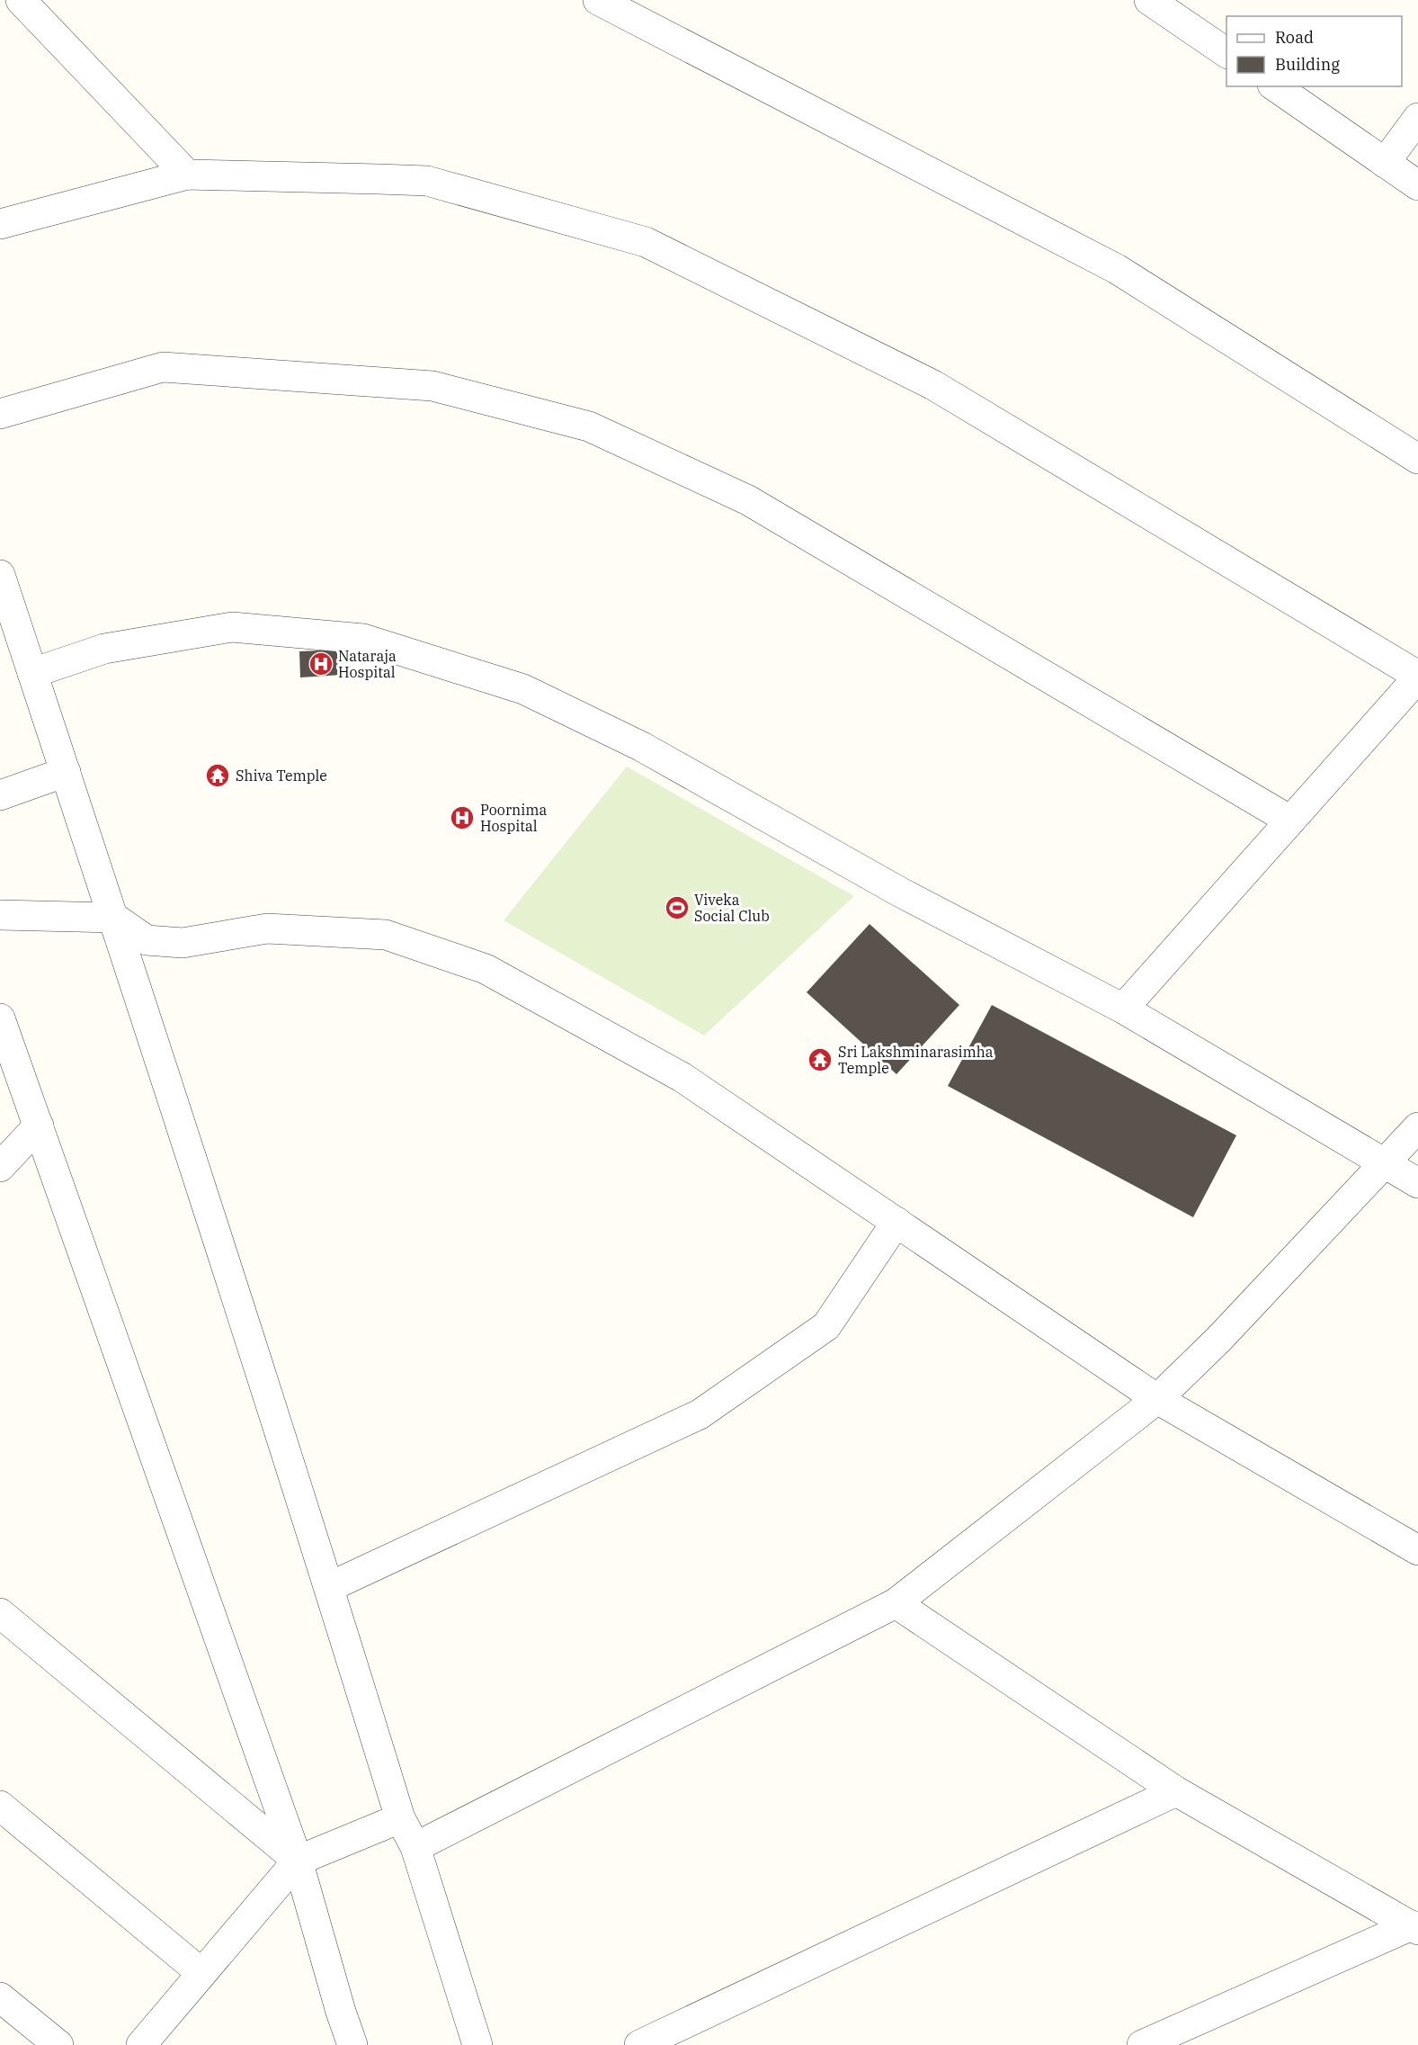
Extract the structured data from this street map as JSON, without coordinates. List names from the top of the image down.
{
  "places": {
    "hospital": ["Nataraja Hospital", "Poornima Hospital"],
    "temple": ["Shiva Temple", "Sri Lakshminarasimha Temple"],
    "sports": ["Viveka Social Club"]
  },
  "legend": ["Road", "Building"]
}
